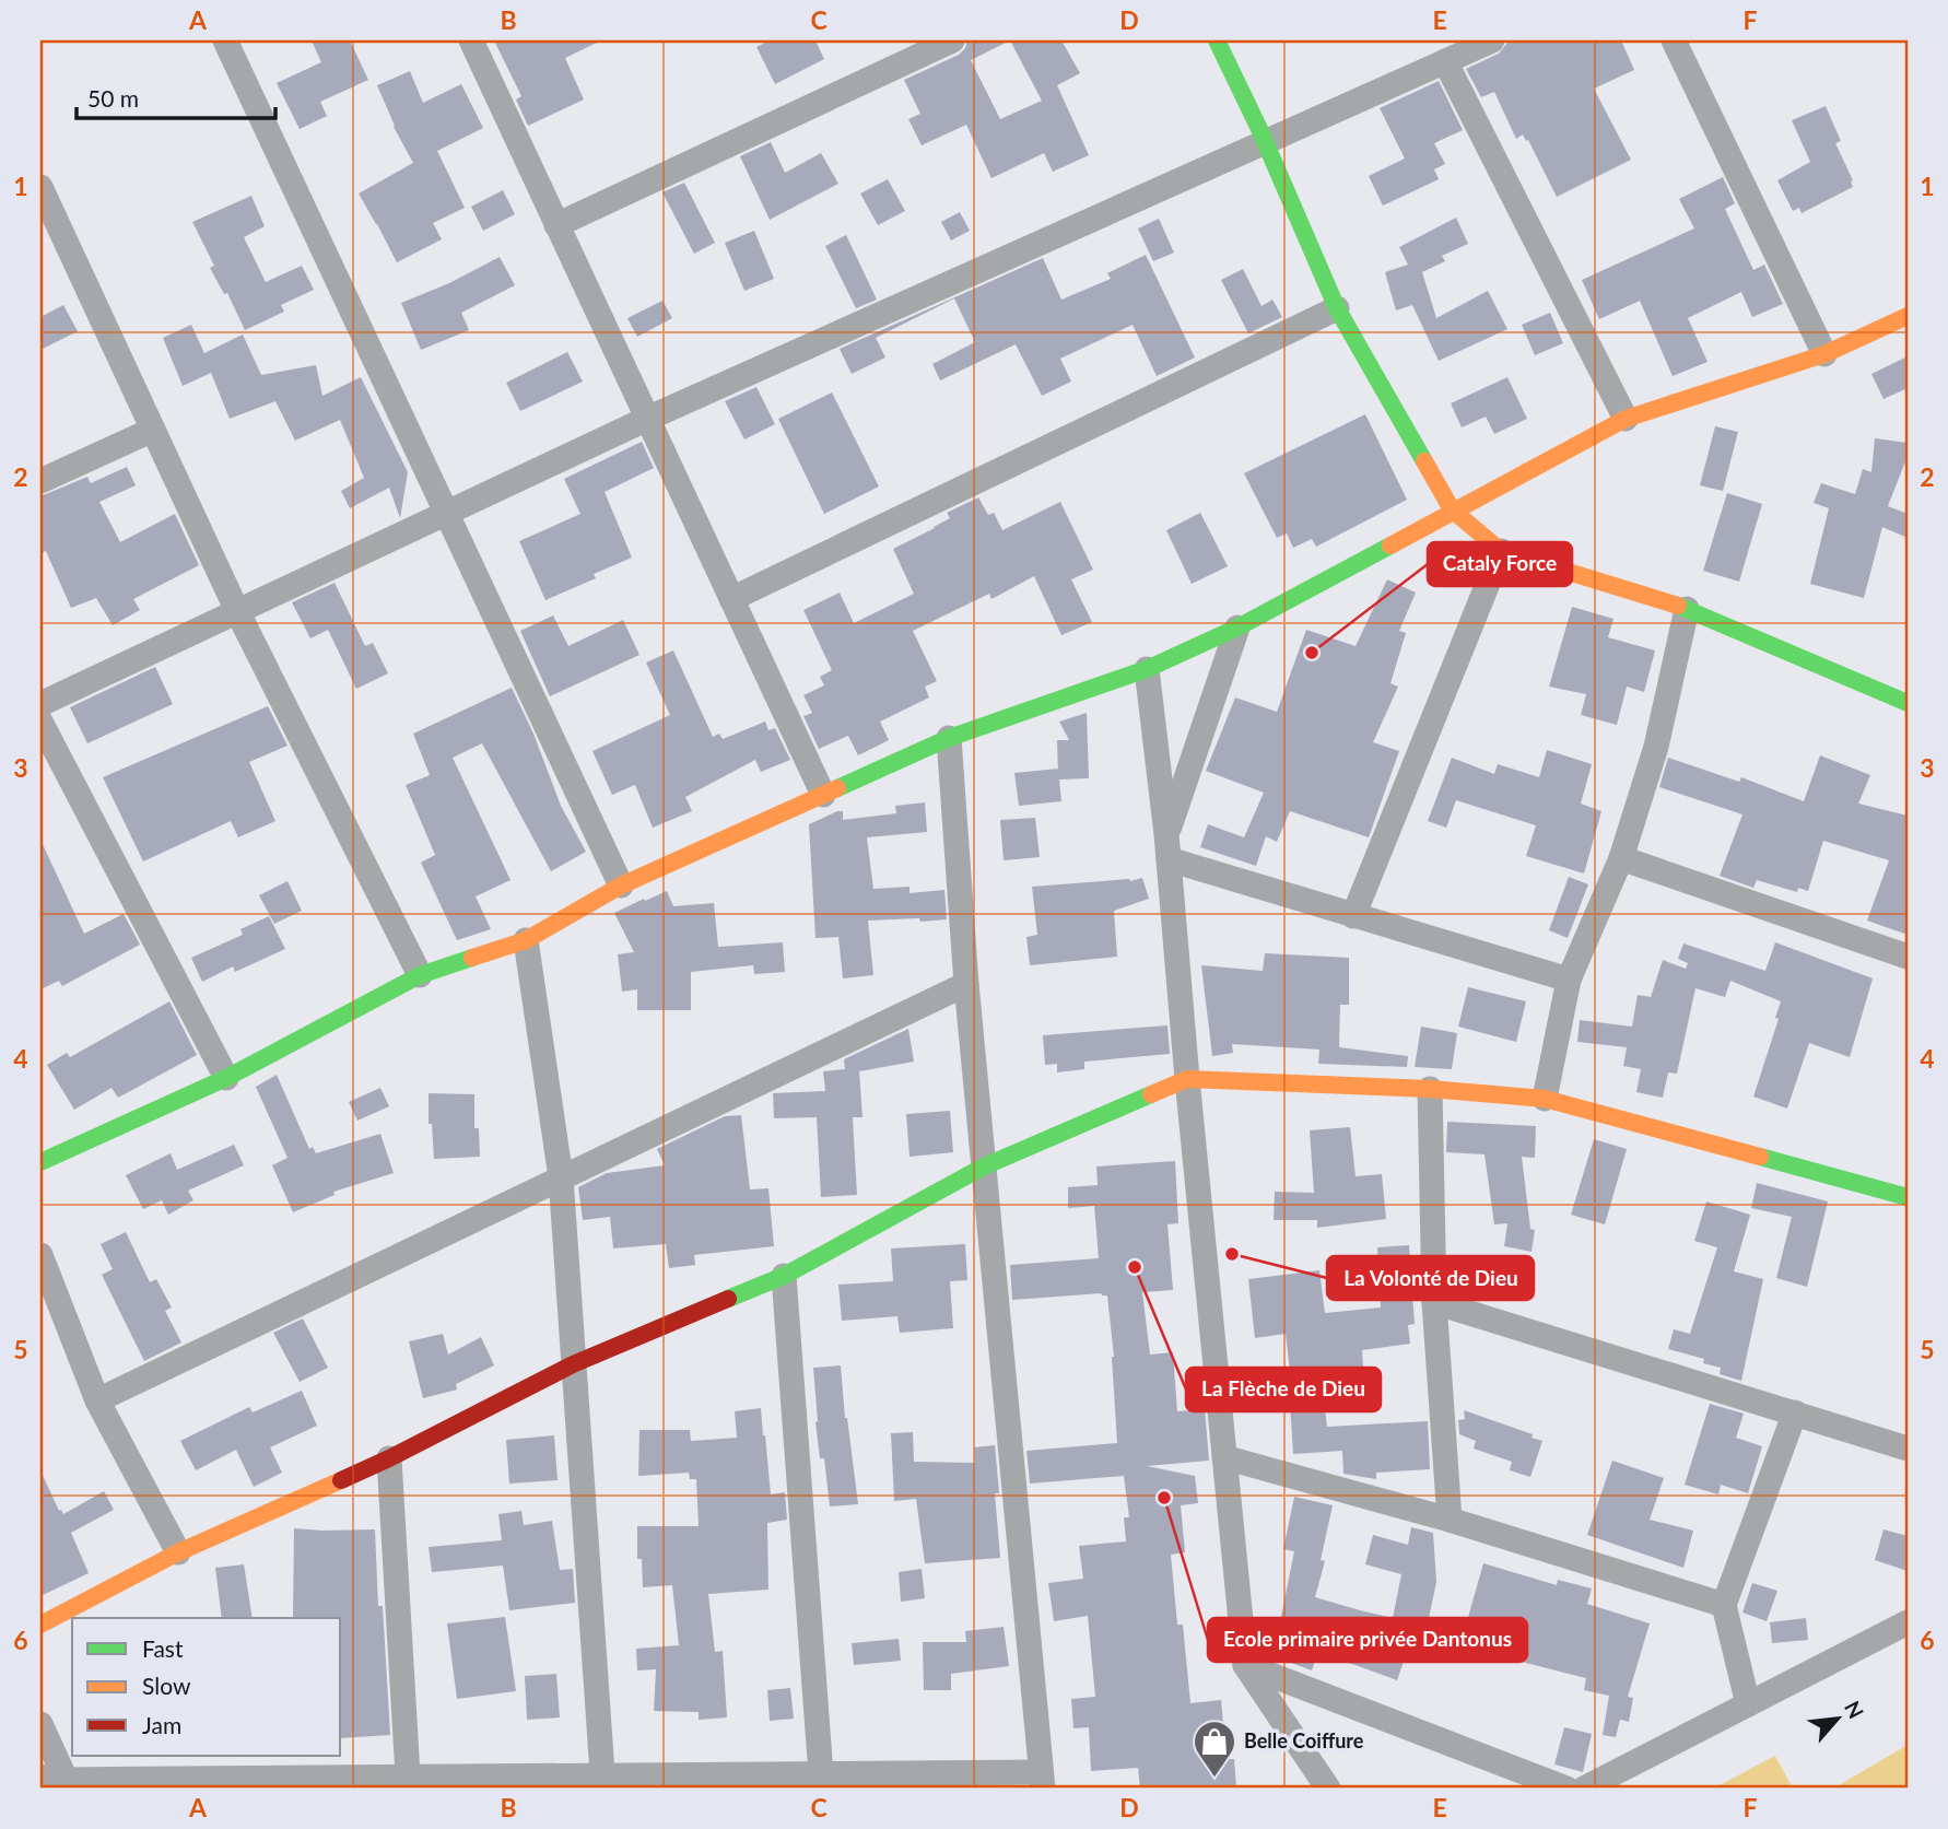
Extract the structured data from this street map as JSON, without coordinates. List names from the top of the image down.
{
  "places": {
    "other": [
      "Cataly Force",
      "La Volonté de Dieu",
      "La Flèche de Dieu",
      "Ecole primaire privée Dantonus"
    ],
    "shop": ["Belle Coiffure"]
  },
  "legend": ["Fast", "Slow", "Jam"],
  "scale_bar": "50 m",
  "north": "top right",
  "grid": {
    "columns": [
      "A",
      "B",
      "C",
      "D",
      "E",
      "F"
    ],
    "rows": [
      "1",
      "2",
      "3",
      "4",
      "5",
      "6"
    ]
  }
}
